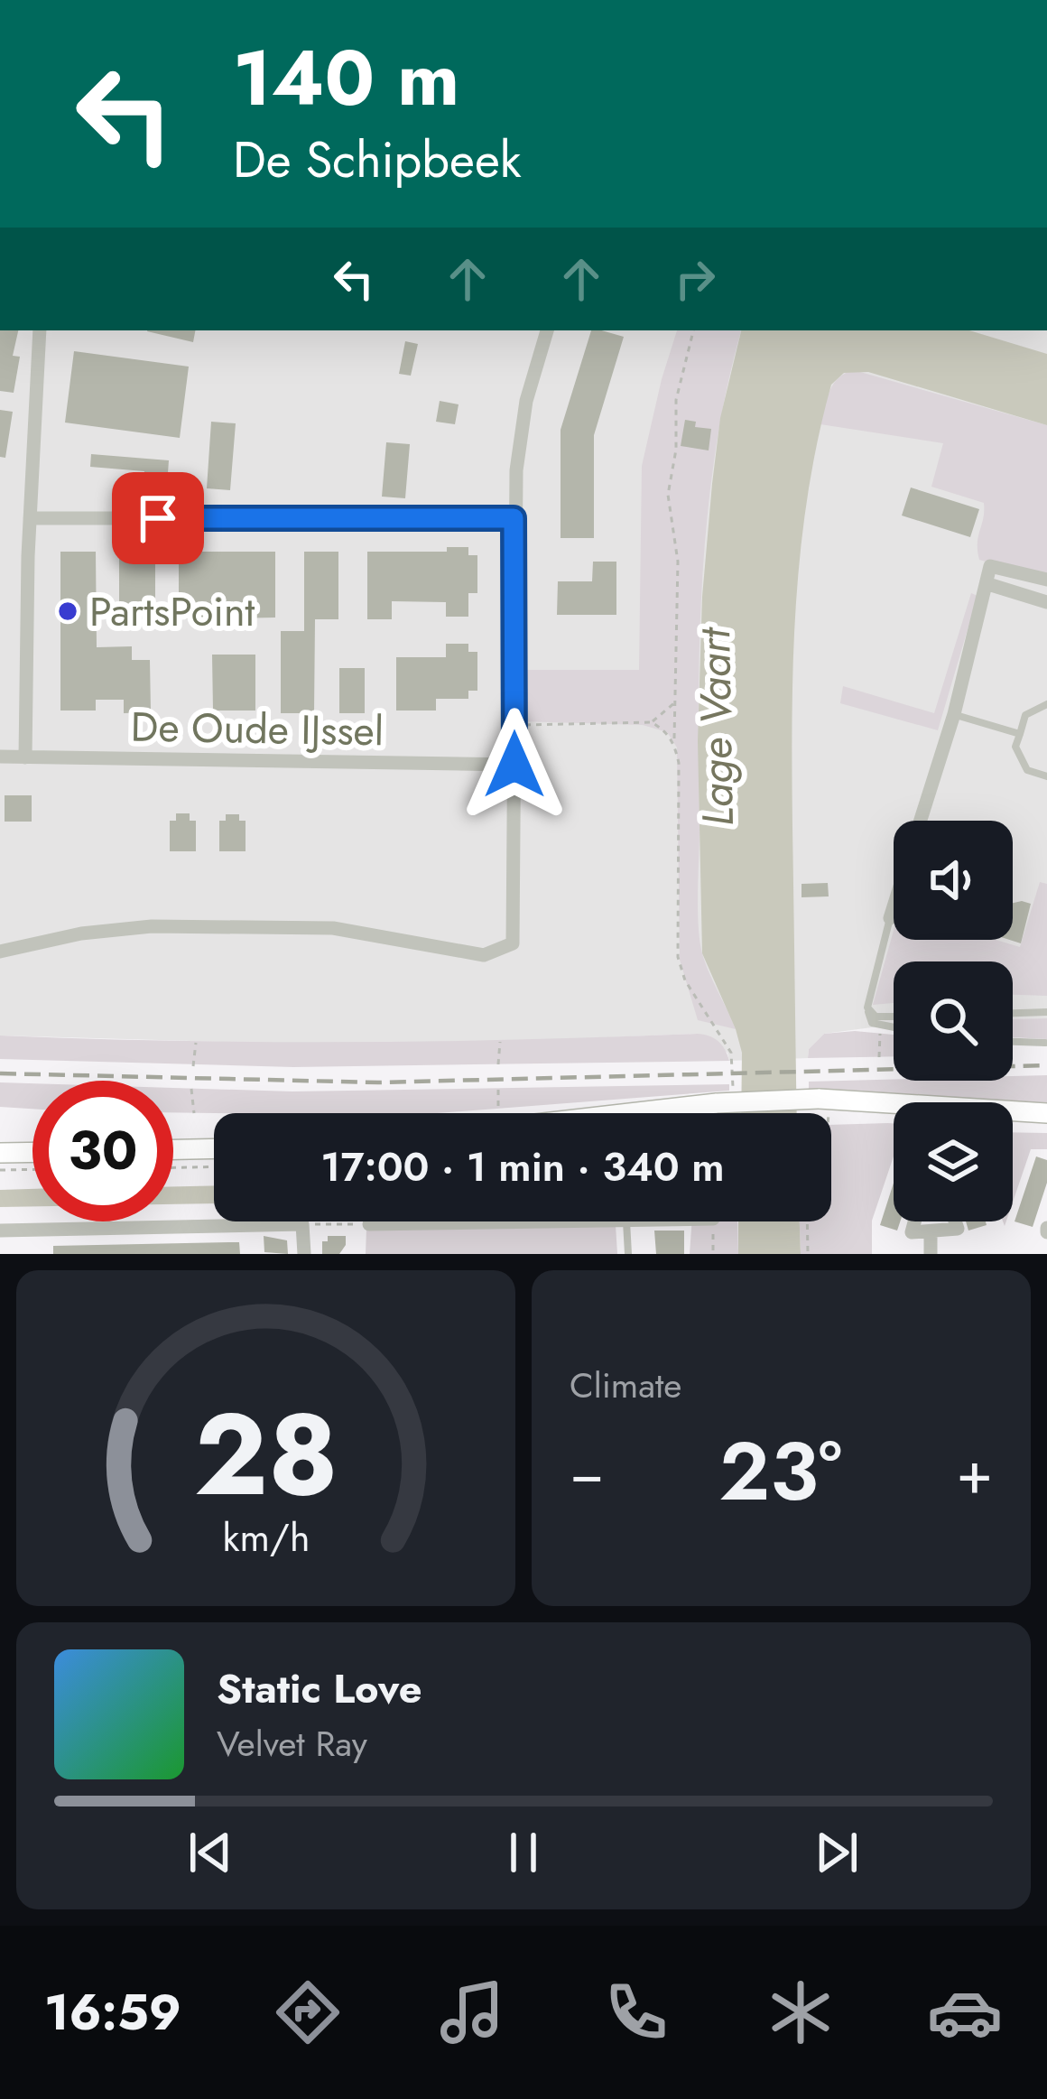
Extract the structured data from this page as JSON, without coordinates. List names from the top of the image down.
{
  "streets": {
    "street": ["De Oude IJssel"]
  },
  "water": ["Lage Vaart"],
  "places": ["PartsPoint"],
  "page": {
    "turn": ["140 m", "De Schipbeek"],
    "limit": "30",
    "trip": "17:00 · 1 min · 340 m",
    "tile": "Climate",
    "heat": ["−", "23°", "+"],
    "song": ["Static Love", "Velvet Ray"],
    "tabs": "16:59",
    "gauge": ["28", "km/h"]
  }
}
